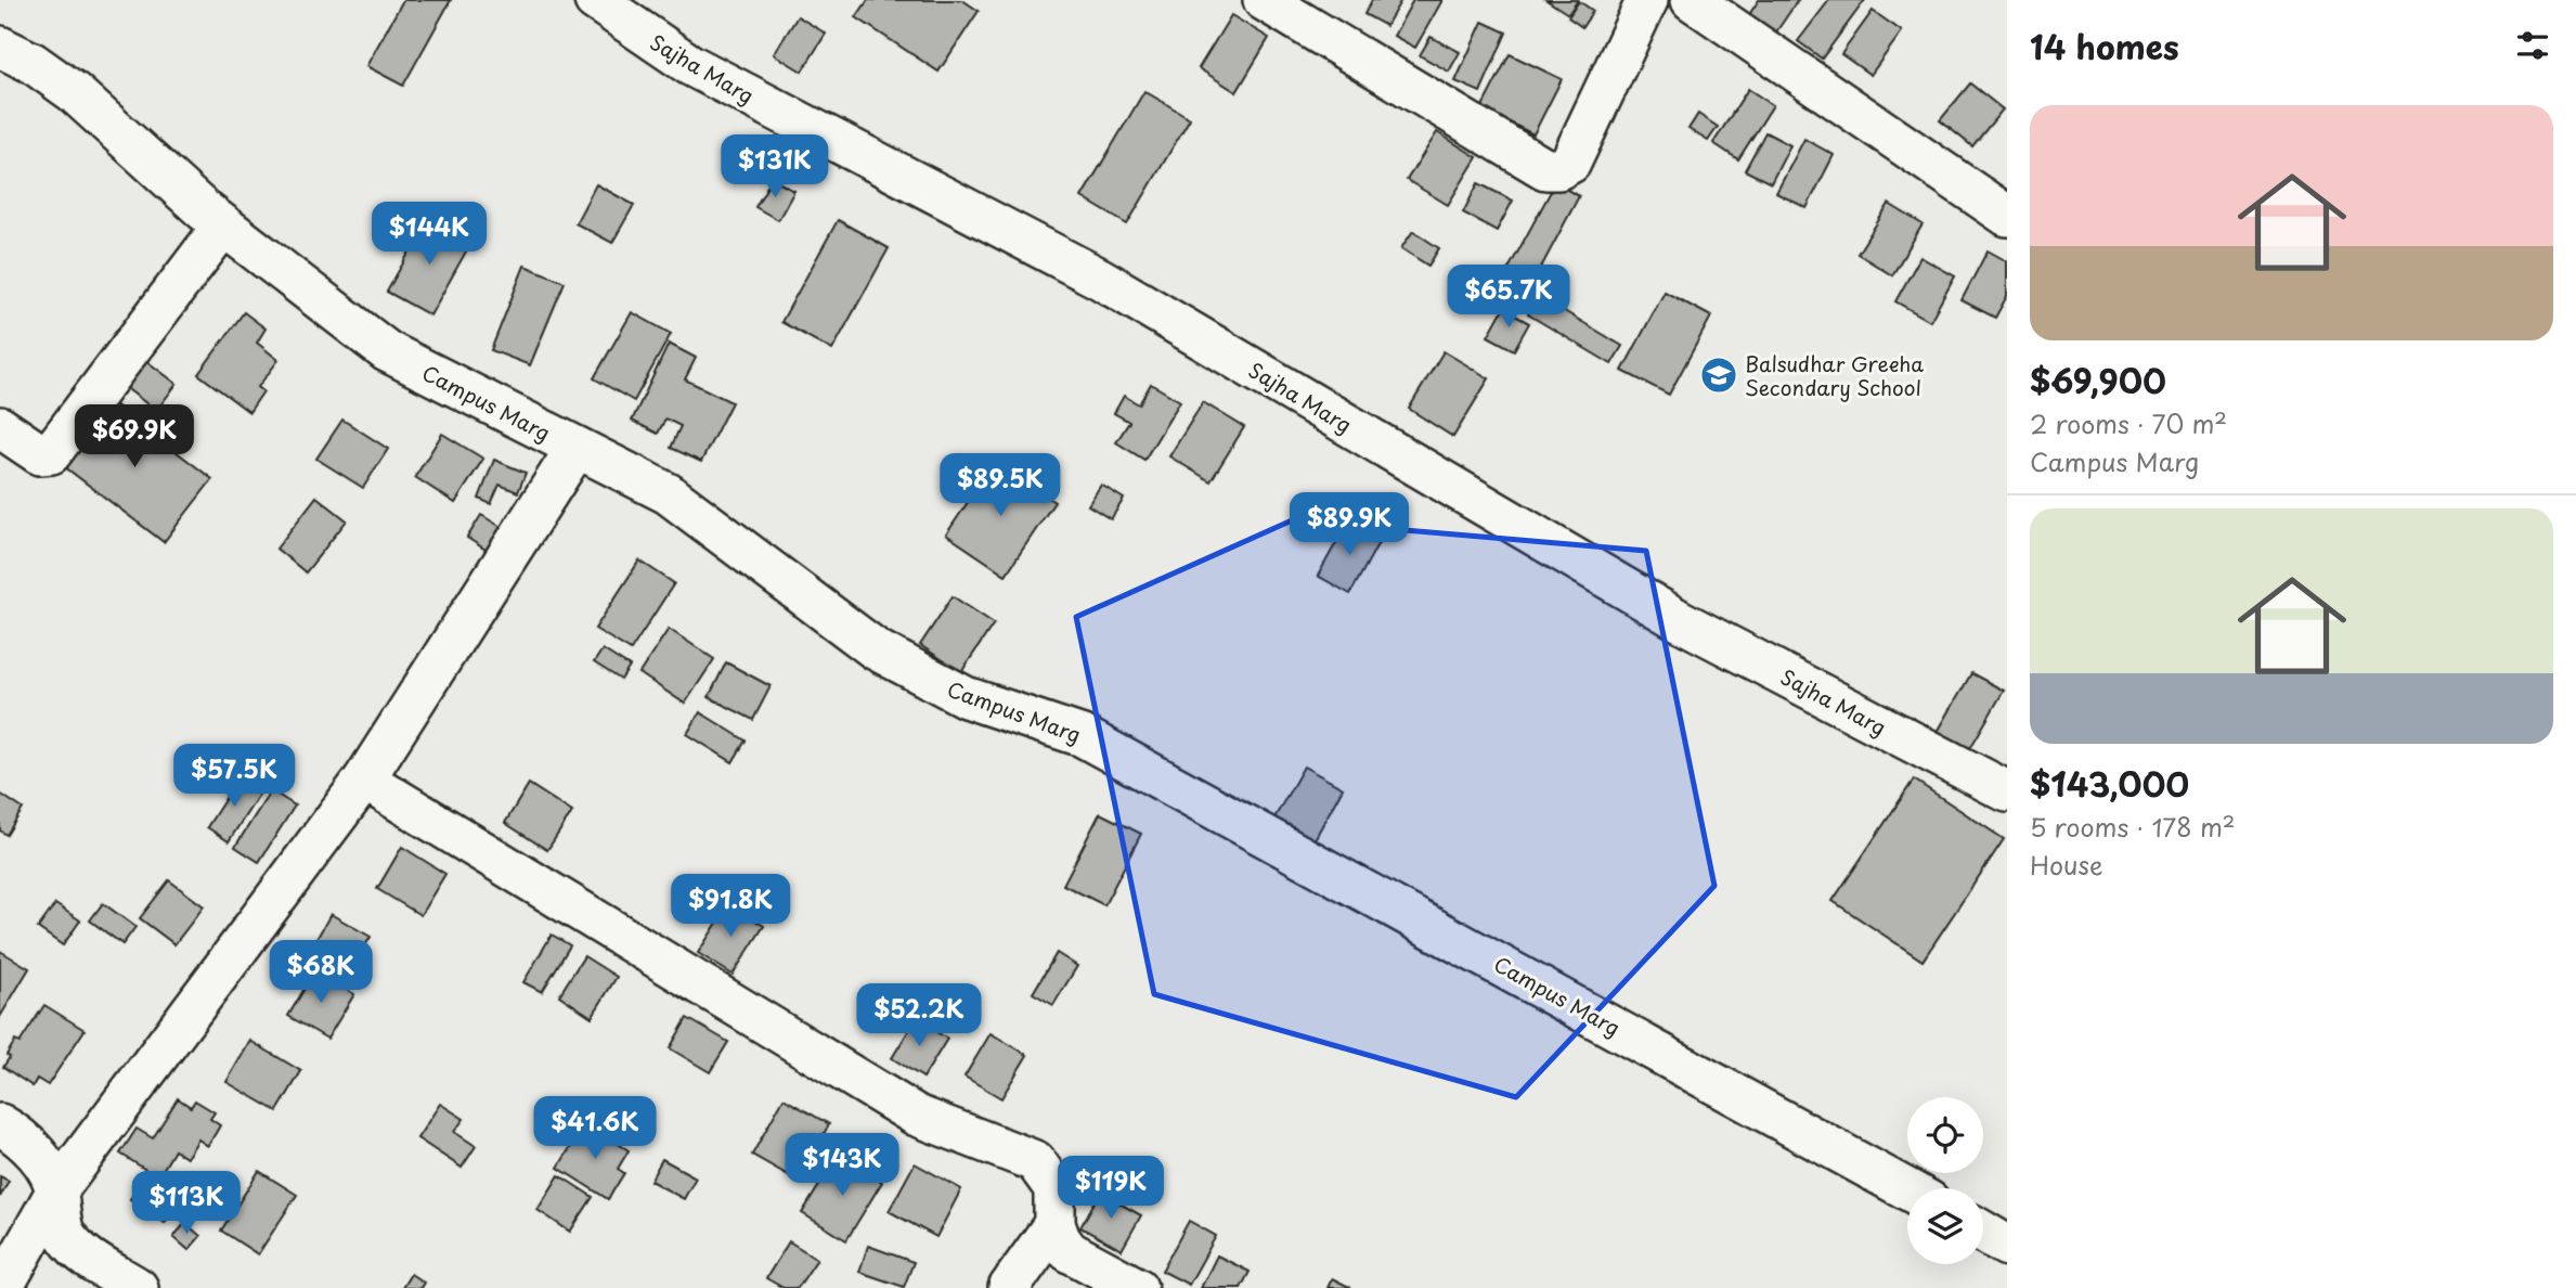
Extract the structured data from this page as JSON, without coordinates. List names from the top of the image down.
{
  "streets": {
    "street": ["Sajha Marg", "Campus Marg"]
  },
  "places": {
    "school or university": ["Balsudhar Greeha Secondary School"]
  },
  "page": {
    "heading": "14 homes",
    "list": [
      {
        "name": "$69,900",
        "note": "2 rooms · 70 m² · Campus Marg"
      },
      {
        "name": "$143,000",
        "note": "5 rooms · 178 m² · House"
      }
    ],
    "price": [
      "$131K",
      "$144K",
      "$65.7K",
      "$69.9K",
      "$89.5K",
      "$89.9K",
      "$57.5K",
      "$91.8K",
      "$68K",
      "$52.2K",
      "$41.6K",
      "$143K",
      "$119K",
      "$113K"
    ]
  }
}
